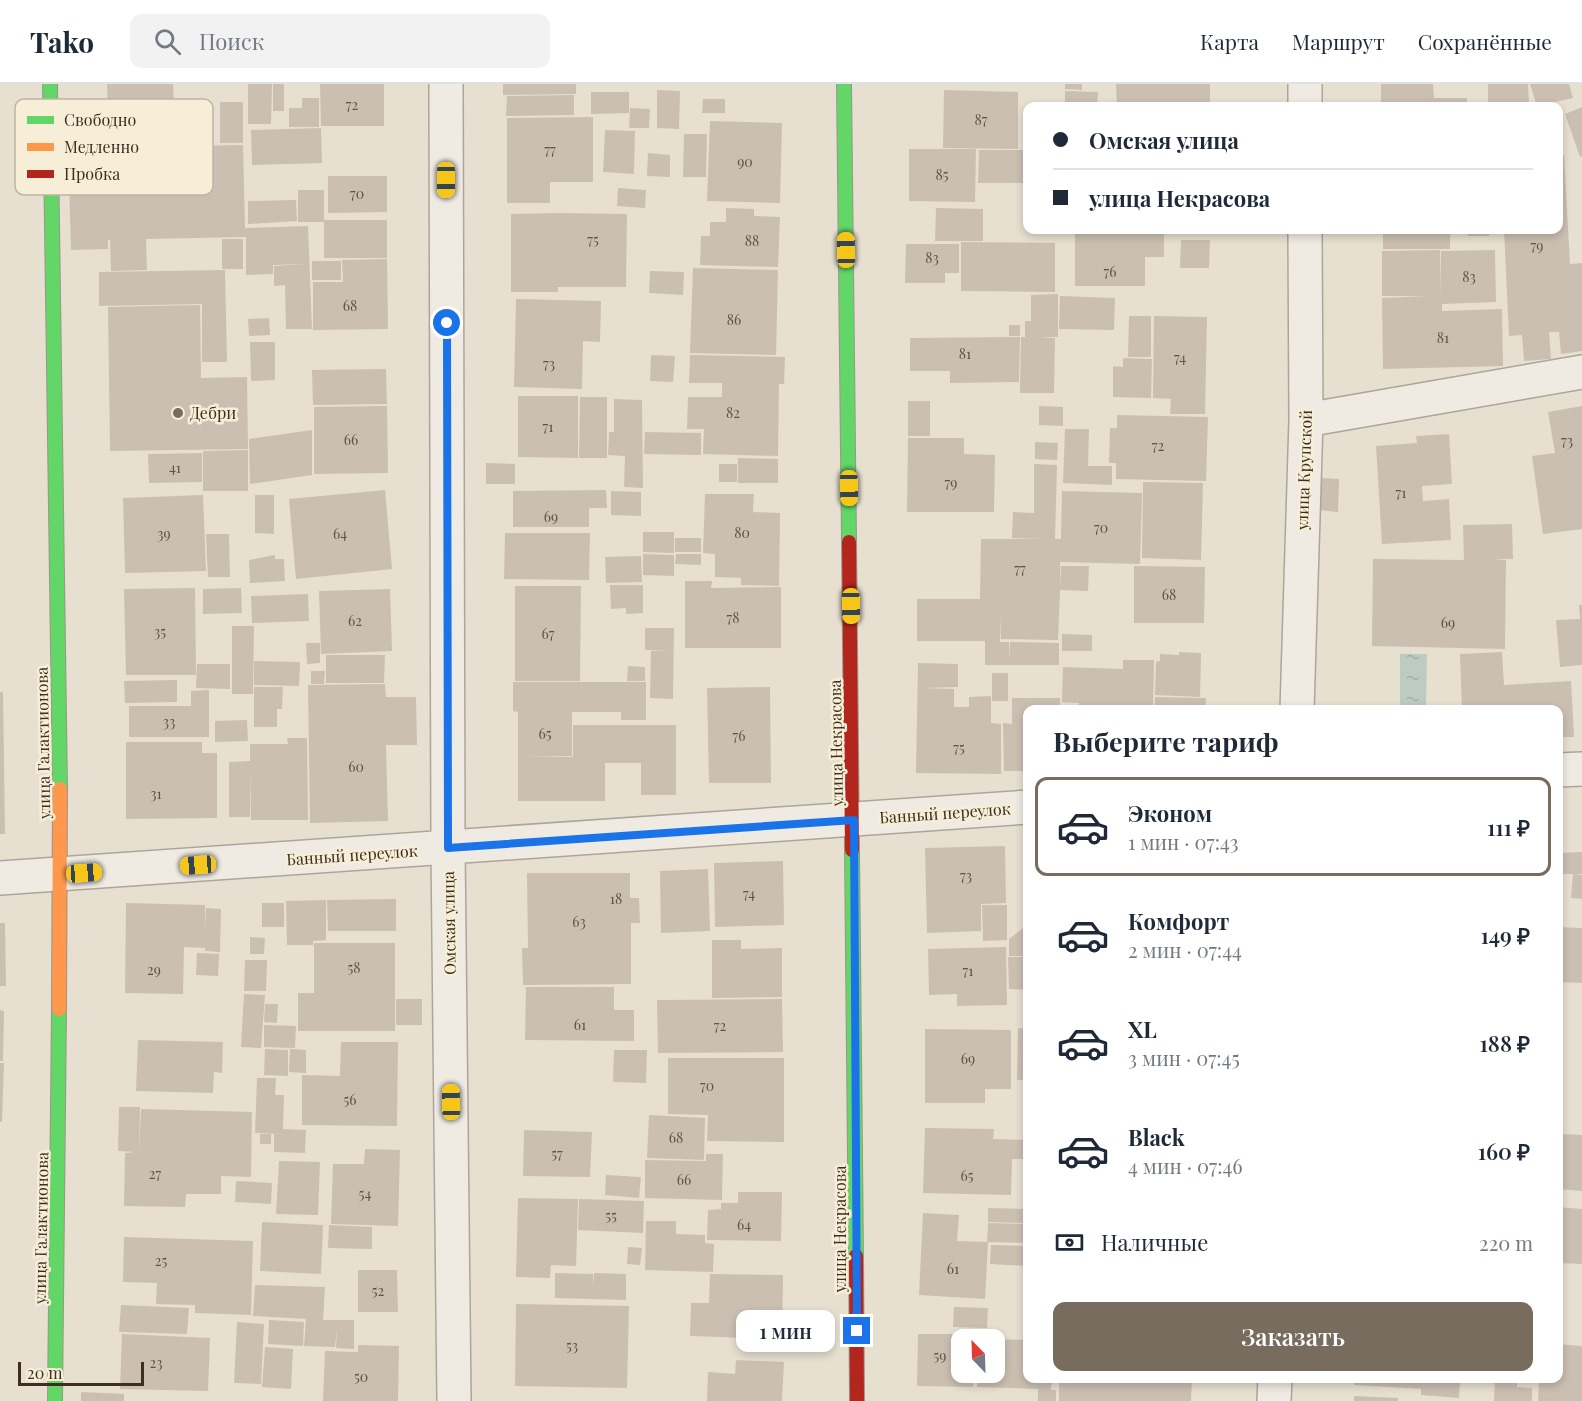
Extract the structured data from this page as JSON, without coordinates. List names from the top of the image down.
{
  "streets": {
    "street": [
      "улица Крупской",
      "улица Галактионова",
      "улица Некрасова",
      "Банный переулок",
      "Омская улица"
    ]
  },
  "crossings": [
    ["улица Галактионова", "Банный переулок"],
    ["улица Некрасова", "Банный переулок"],
    ["Банный переулок", "Омская улица"]
  ],
  "places": ["Дебри"],
  "house_numbers": [
    "72",
    "87",
    "77",
    "90",
    "85",
    "70",
    "75",
    "88",
    "79",
    "83",
    "76",
    "83",
    "68",
    "86",
    "81",
    "81",
    "74",
    "73",
    "82",
    "71",
    "66",
    "73",
    "72",
    "41",
    "79",
    "71",
    "69",
    "70",
    "80",
    "39",
    "64",
    "77",
    "68",
    "78",
    "62",
    "69",
    "35",
    "67",
    "33",
    "65",
    "76",
    "75",
    "60",
    "31",
    "73",
    "74",
    "18",
    "63",
    "58",
    "29",
    "71",
    "61",
    "72",
    "69",
    "70",
    "56",
    "68",
    "57",
    "27",
    "65",
    "66",
    "54",
    "55",
    "64",
    "25",
    "61",
    "52",
    "53",
    "59",
    "23",
    "50"
  ],
  "legend": ["Свободно", "Медленно", "Пробка"],
  "scale_bar": "20 m",
  "north": "top left",
  "page": {
    "header": "Tako",
    "search": "Поиск",
    "nav": ["Карта", "Маршрут", "Сохранённые"],
    "banner": ["Омская улица", "улица Некрасова"],
    "heading": "Выберите тариф",
    "list": [
      {
        "name": "Эконом",
        "note": "1 мин · 07:43",
        "value": "111 ₽"
      },
      {
        "name": "Комфорт",
        "note": "2 мин · 07:44",
        "value": "149 ₽"
      },
      {
        "name": "XL",
        "note": "3 мин · 07:45",
        "value": "188 ₽"
      },
      {
        "name": "Black",
        "note": "4 мин · 07:46",
        "value": "160 ₽"
      }
    ],
    "pay": ["Наличные", "220 m"],
    "buttons": "Заказать",
    "bubble": "1 мин",
    "scale": "20 m"
  }
}
